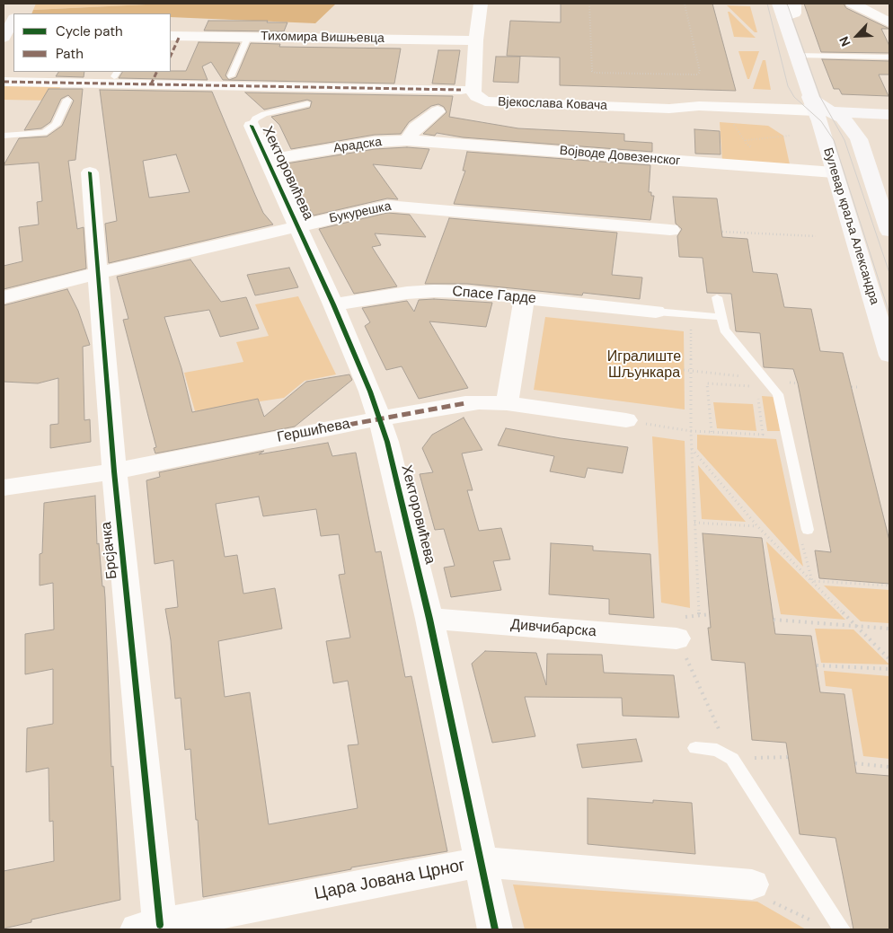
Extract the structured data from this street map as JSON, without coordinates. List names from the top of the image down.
{
  "streets": {
    "main road": ["Булевар краља Александра"],
    "street": [
      "Тихомира Вишњевца",
      "Вјекослава Ковача",
      "Арадска",
      "Војводе Довезенског",
      "Хекторовићева",
      "Букурешка",
      "Спасе Гарде",
      "Гершићева",
      "Брсјачка",
      "Дивчибарска",
      "Цара Јована Црног"
    ]
  },
  "crossings": [
    ["Тихомира Вишњевца", "Вјекослава Ковача"],
    ["Вјекослава Ковача", "Булевар краља Александра"],
    ["Арадска", "Војводе Довезенског"],
    ["Арадска", "Хекторовићева"],
    ["Војводе Довезенског", "Булевар краља Александра"],
    ["Хекторовићева", "Букурешка"],
    ["Хекторовићева", "Спасе Гарде"],
    ["Хекторовићева", "Гершићева"],
    ["Хекторовићева", "Дивчибарска"],
    ["Хекторовићева", "Цара Јована Црног"],
    ["Букурешка", "Брсјачка"],
    ["Гершићева", "Брсјачка"],
    ["Брсјачка", "Цара Јована Црног"]
  ],
  "parks": ["Игралиште Шљункара"],
  "legend": ["Cycle path", "Path"],
  "north": "bottom left"
}
